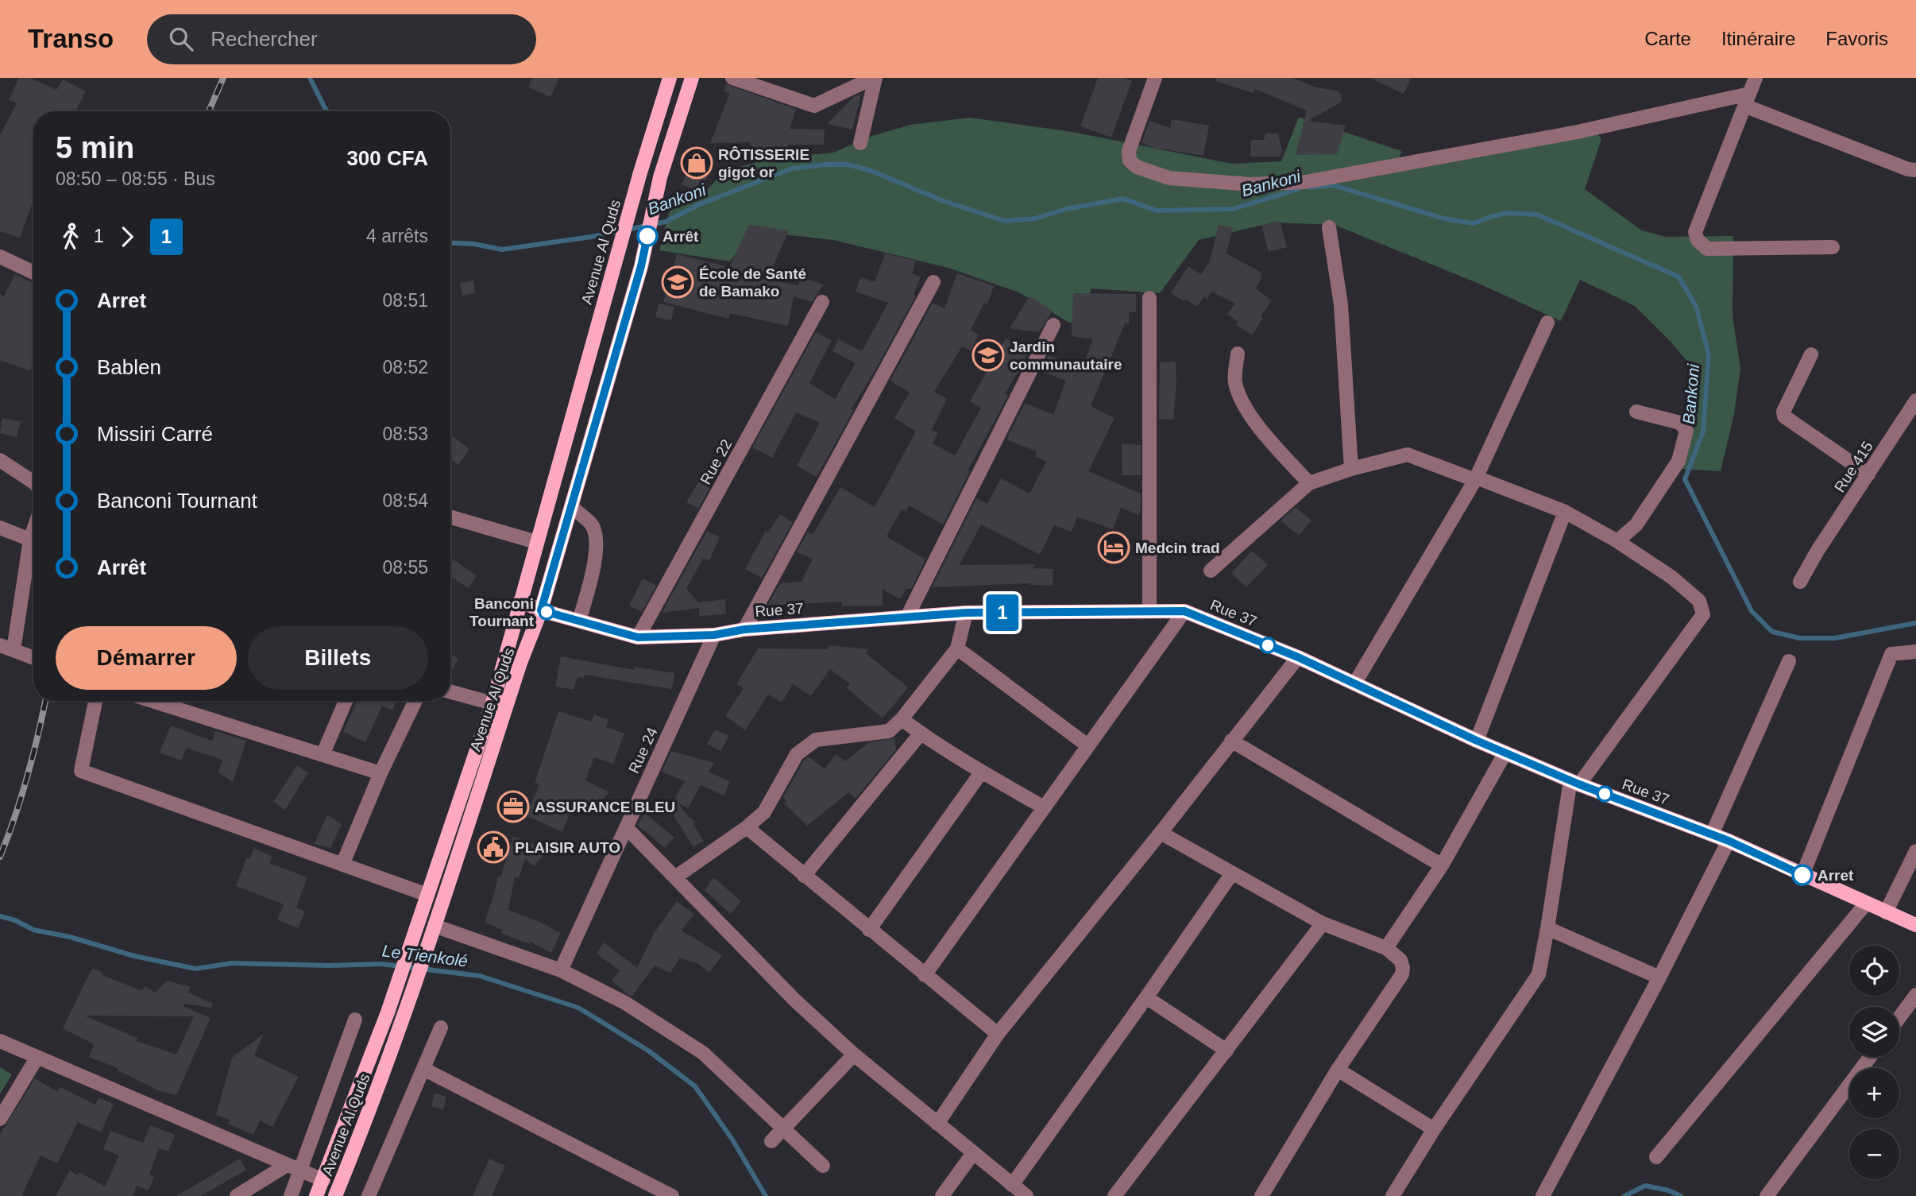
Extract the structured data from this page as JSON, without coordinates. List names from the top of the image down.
{
  "streets": {
    "main road": ["Avenue Al Quds", "Rue 37"],
    "street": ["Rue 22", "Rue 415", "Rue 24"]
  },
  "crossings": [
    ["Avenue Al Quds", "Rue 37"],
    ["Rue 22", "Rue 37"],
    ["Rue 37", "Rue 24"]
  ],
  "water": ["Bankoni", "Le Tienkolé"],
  "places": {
    "shop": ["RÔTISSERIE gigot or"],
    "other": ["Arrêt", "Banconi Tournant", "Arret"],
    "school or university": ["École de Santé de Bamako", "Jardin communautaire"],
    "hotel": ["Medcin trad"],
    "office": ["ASSURANCE BLEU"],
    "public building": ["PLAISIR AUTO"]
  },
  "lines": ["bus line 1"],
  "page": {
    "header": "Transo",
    "search": "Rechercher",
    "nav": ["Carte", "Itinéraire", "Favoris"],
    "on_map": "1",
    "heading": ["5 min", "08:50 – 08:55 · Bus", "300 CFA"],
    "legs": ["1", "1", "4 arrêts"],
    "list": [
      {
        "name": "Arret",
        "value": "08:51"
      },
      {
        "name": "Bablen",
        "value": "08:52"
      },
      {
        "name": "Missiri Carré",
        "value": "08:53"
      },
      {
        "name": "Banconi Tournant",
        "value": "08:54"
      },
      {
        "name": "Arrêt",
        "value": "08:55"
      }
    ],
    "buttons": ["Démarrer", "Billets"],
    "map_buttons": ["+", "−"]
  }
}
